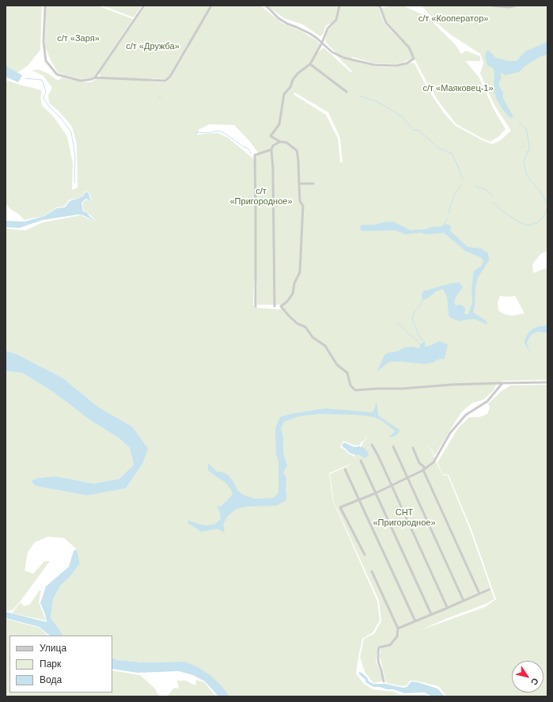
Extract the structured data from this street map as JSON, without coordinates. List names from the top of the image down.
{
  "parks": [
    "с/т «Кооператор»",
    "с/т «Заря»",
    "с/т «Дружба»",
    "с/т «Маяковец-1»",
    "с/т «Пригородное»",
    "СНТ «Пригородное»"
  ],
  "legend": ["Улица", "Парк", "Вода"],
  "north": "bottom right"
}
